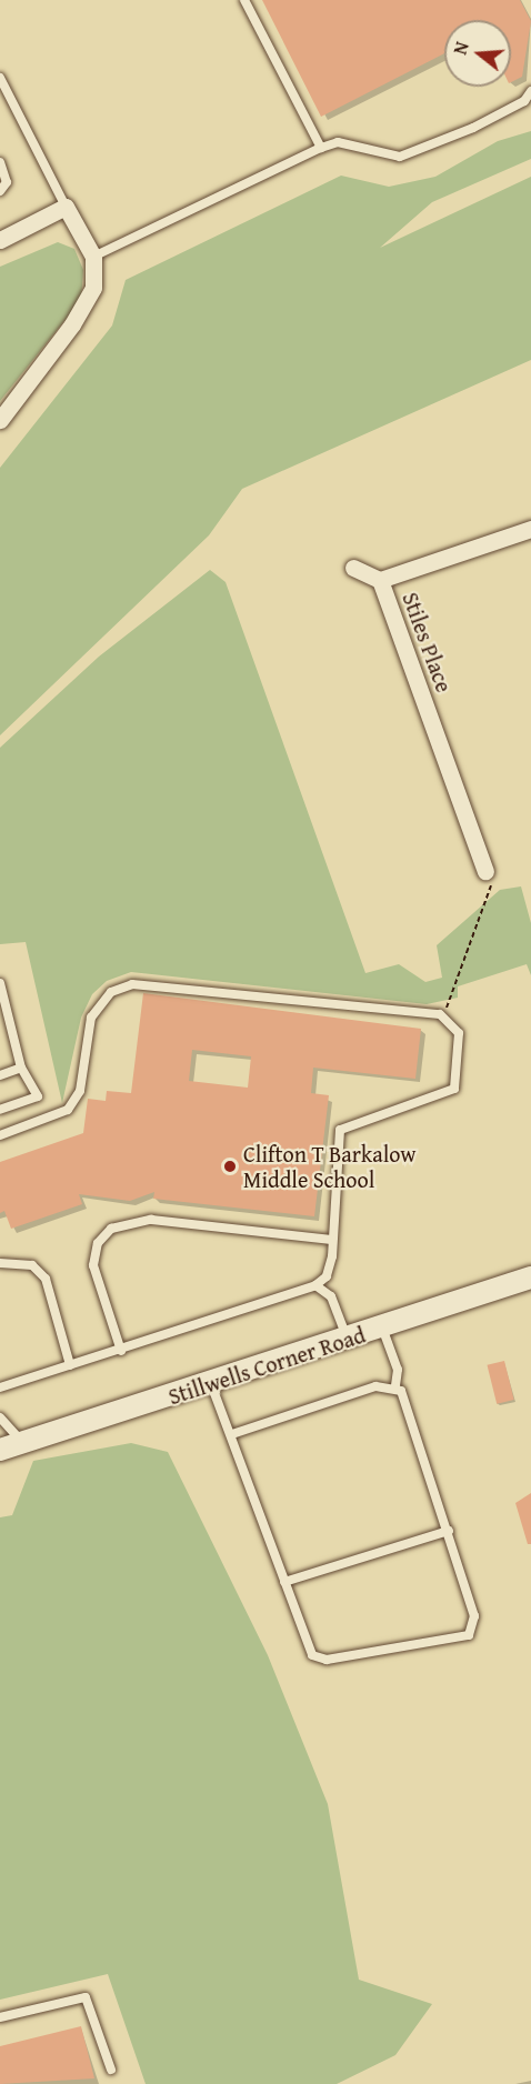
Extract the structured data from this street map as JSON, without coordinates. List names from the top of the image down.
{
  "streets": {
    "street": ["Stiles Place", "Stillwells Corner Road"]
  },
  "places": ["Clifton T Barkalow Middle School"],
  "north": "left"
}
